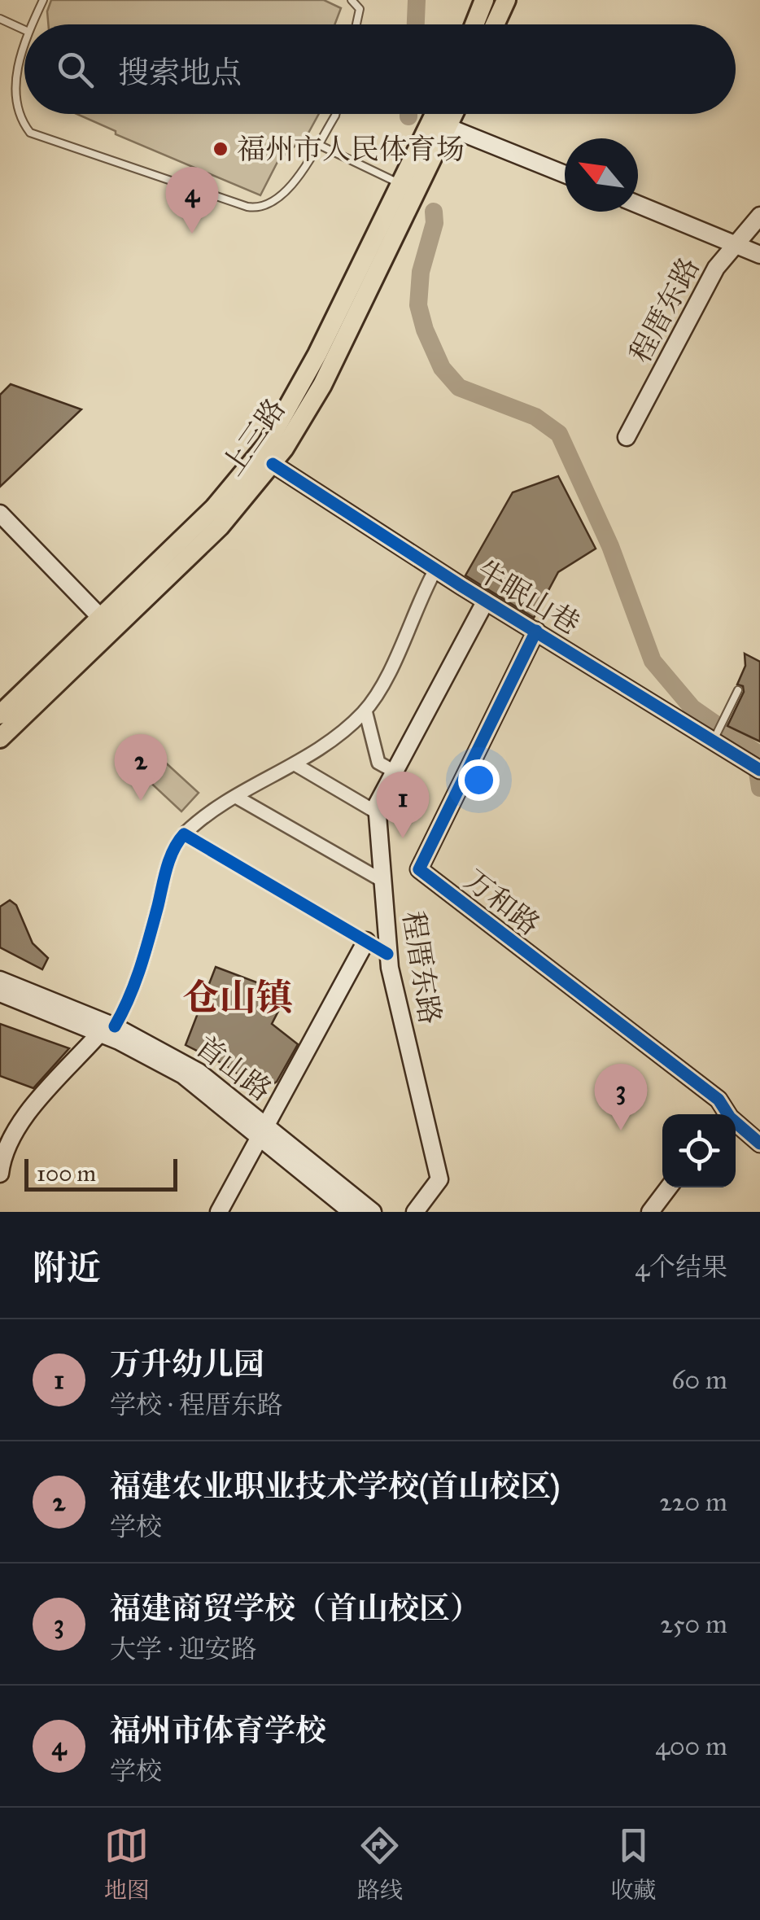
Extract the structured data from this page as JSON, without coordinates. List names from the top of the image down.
{
  "streets": {
    "main road": ["上三路"],
    "street": [
      "程厝东路",
      "牛眠山巷",
      "万和路",
      "首山路"
    ]
  },
  "crossings": [
    ["程厝东路", "牛眠山巷"],
    ["上三路", "牛眠山巷"],
    ["牛眠山巷", "万和路"]
  ],
  "districts": ["仓山镇"],
  "places": ["福州市人民体育场"],
  "scale_bar": "100 m",
  "north": "top left",
  "page": {
    "search": "搜索地点",
    "pins": [
      "4",
      "2",
      "1",
      "3"
    ],
    "scale": "100 m",
    "heading": ["附近", "4个结果"],
    "list": [
      {
        "mark": "1",
        "name": "万升幼儿园",
        "note": "学校 · 程厝东路",
        "value": "60 m"
      },
      {
        "mark": "2",
        "name": "福建农业职业技术学校(首山校区)",
        "note": "学校",
        "value": "220 m"
      },
      {
        "mark": "3",
        "name": "福建商贸学校（首山校区）",
        "note": "大学 · 迎安路",
        "value": "250 m"
      },
      {
        "mark": "4",
        "name": "福州市体育学校",
        "note": "学校",
        "value": "400 m"
      }
    ],
    "nav": ["地图", "路线", "收藏"]
  }
}
